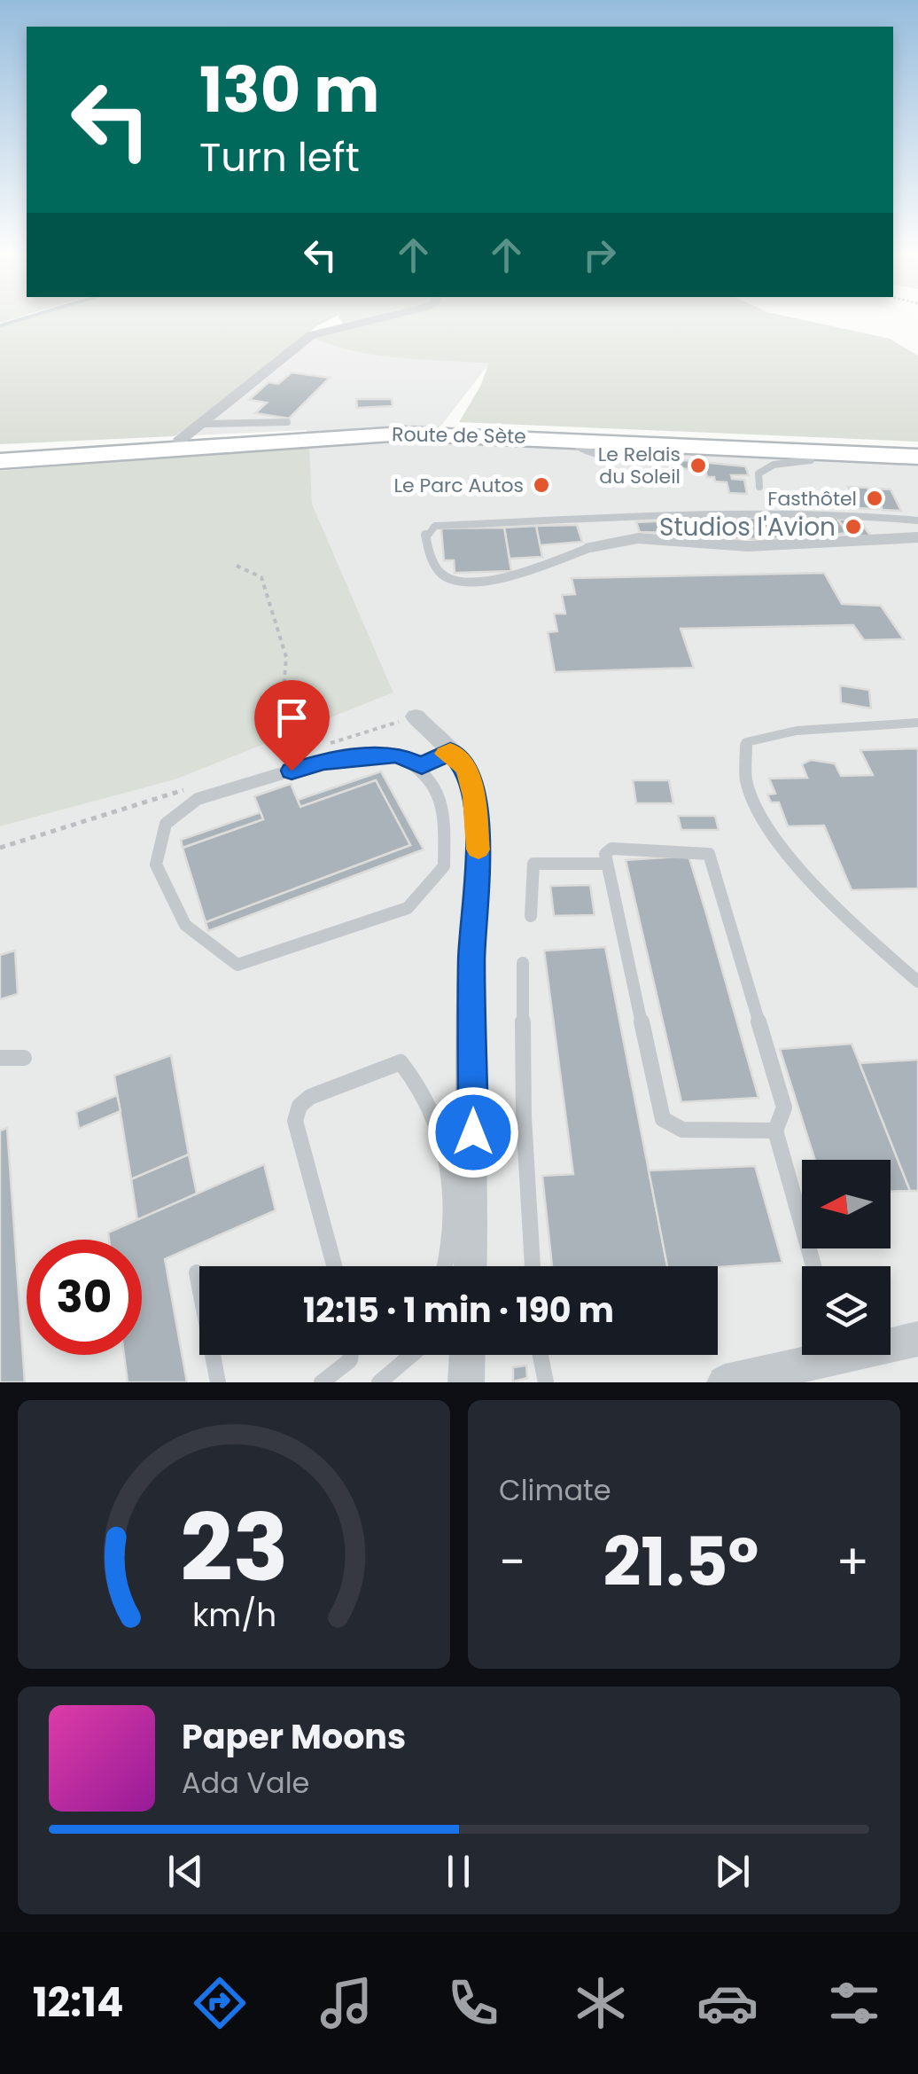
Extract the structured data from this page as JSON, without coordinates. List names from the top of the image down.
{
  "streets": {
    "main road": ["Route de Sète"]
  },
  "places": [
    "Le Relais du Soleil",
    "Le Parc Autos",
    "Fasthôtel",
    "Studios l'Avion"
  ],
  "north": "left",
  "page": {
    "turn": ["130 m", "Turn left"],
    "limit": "30",
    "trip": "12:15 · 1 min · 190 m",
    "tile": "Climate",
    "heat": ["−", "21.5°", "+"],
    "song": ["Paper Moons", "Ada Vale"],
    "tabs": "12:14",
    "gauge": ["23", "km/h"]
  }
}
